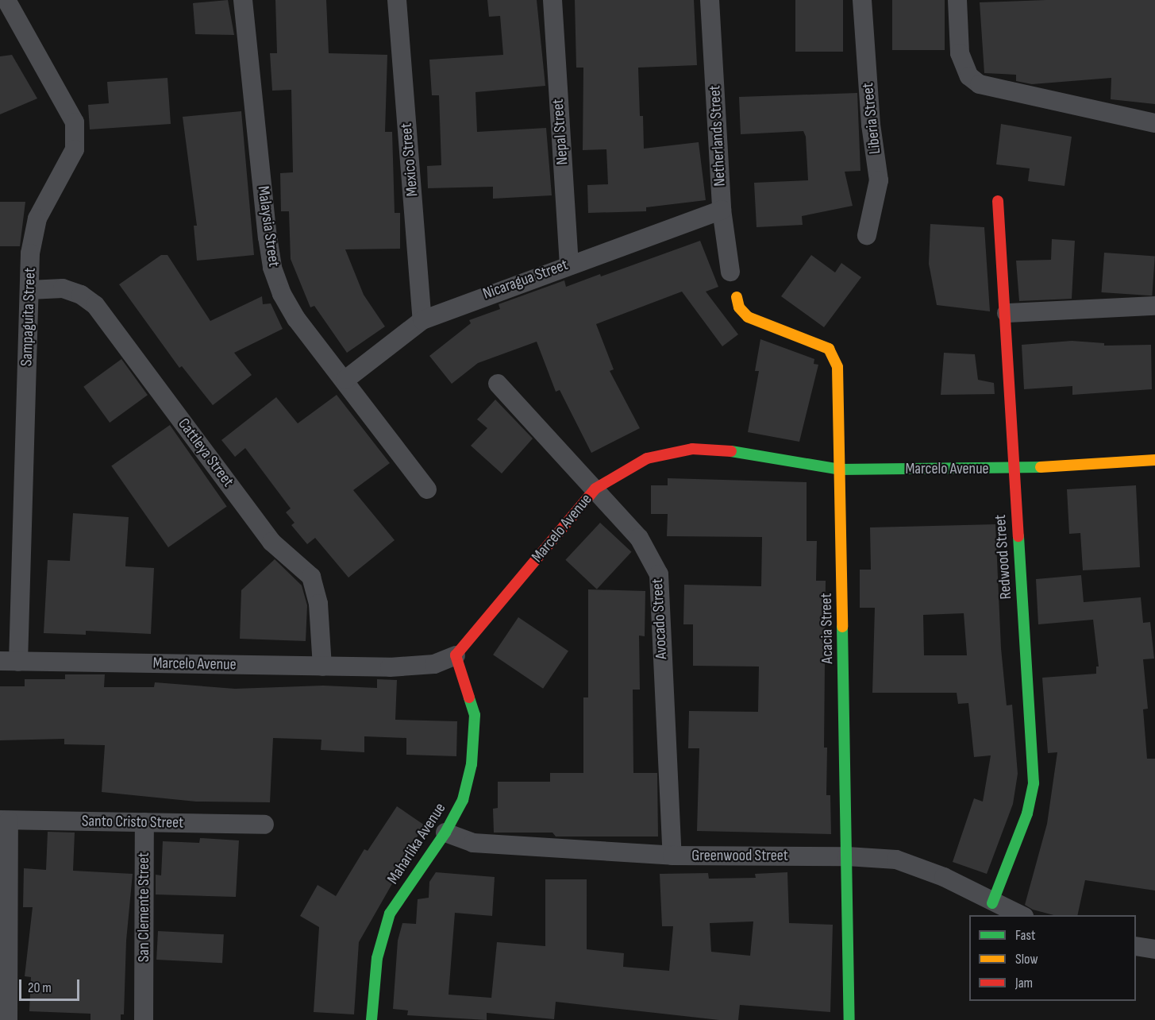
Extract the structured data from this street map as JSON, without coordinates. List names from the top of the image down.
{
  "streets": {
    "street": [
      "Liberia Street",
      "Nepal Street",
      "Netherlands Street",
      "Mexico Street",
      "Malaysia Street",
      "Nicaragua Street",
      "Sampaguita Street",
      "Cattleya Street",
      "Marcelo Avenue",
      "Redwood Street",
      "Avocado Street",
      "Acacia Street",
      "Santo Cristo Street",
      "Maharlika Avenue",
      "Greenwood Street",
      "San Clemente Street"
    ]
  },
  "crossings": [
    ["Nepal Street", "Nicaragua Street"],
    ["Netherlands Street", "Nicaragua Street"],
    ["Mexico Street", "Nicaragua Street"],
    ["Malaysia Street", "Nicaragua Street"],
    ["Sampaguita Street", "Cattleya Street"],
    ["Sampaguita Street", "Marcelo Avenue"],
    ["Cattleya Street", "Marcelo Avenue"],
    ["Marcelo Avenue", "Redwood Street"],
    ["Marcelo Avenue", "Avocado Street"],
    ["Marcelo Avenue", "Acacia Street"],
    ["Marcelo Avenue", "Maharlika Avenue"],
    ["Redwood Street", "Greenwood Street"],
    ["Avocado Street", "Greenwood Street"],
    ["Acacia Street", "Greenwood Street"],
    ["Santo Cristo Street", "San Clemente Street"],
    ["Maharlika Avenue", "Greenwood Street"]
  ],
  "legend": ["Fast", "Slow", "Jam"],
  "scale_bar": "20 m"
}
